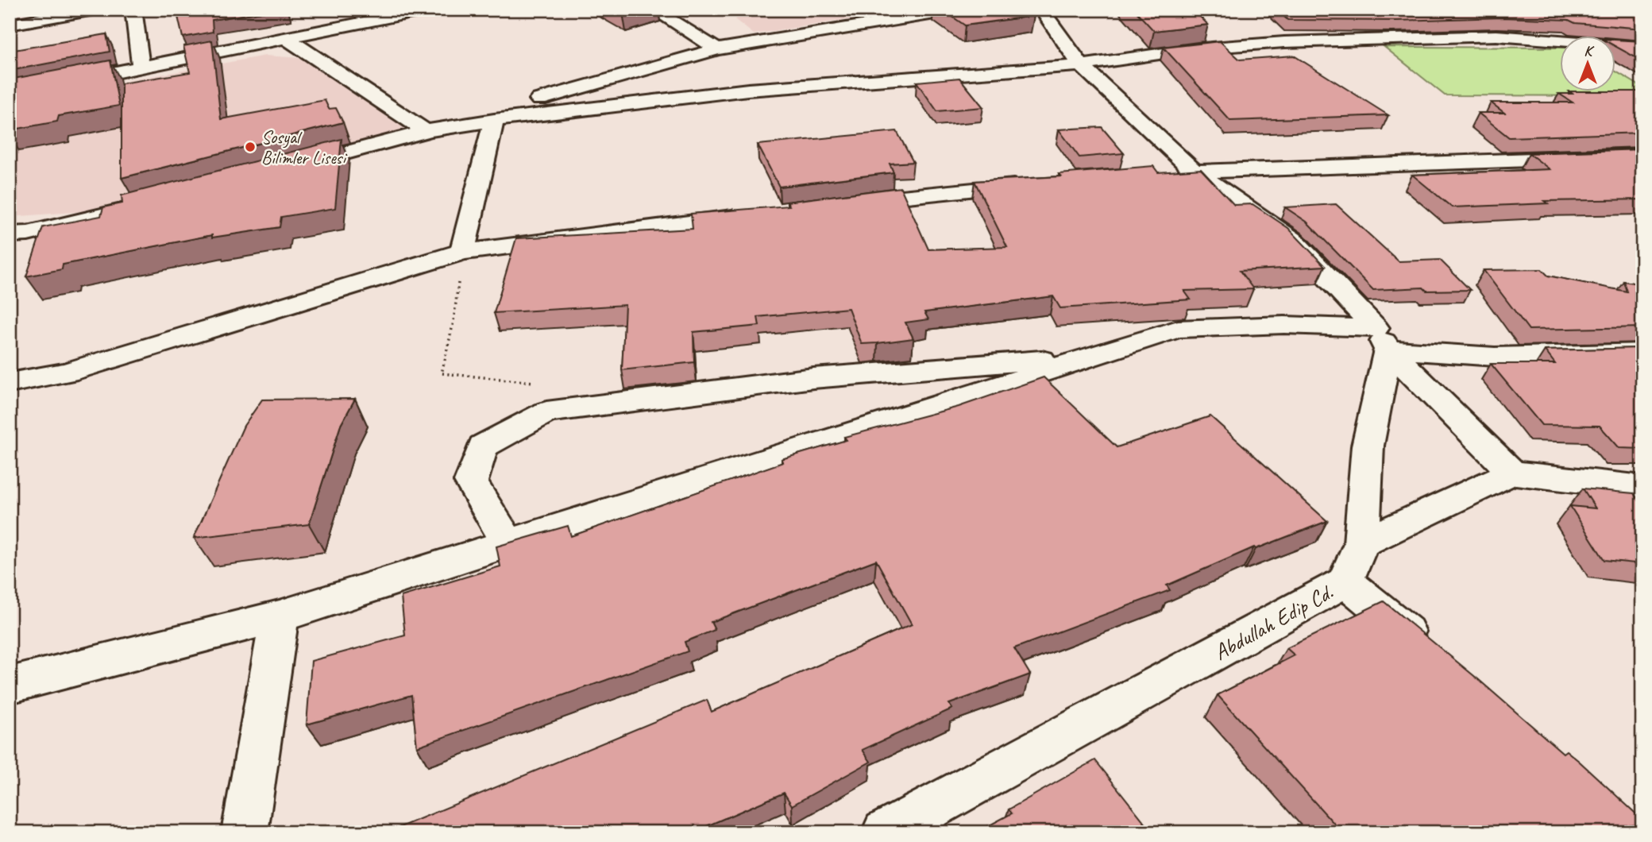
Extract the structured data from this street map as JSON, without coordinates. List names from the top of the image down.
{
  "streets": {
    "street": ["Abdullah Edip Cd."]
  },
  "places": ["Sosyal Bilimler Lisesi"],
  "north": "top"
}
